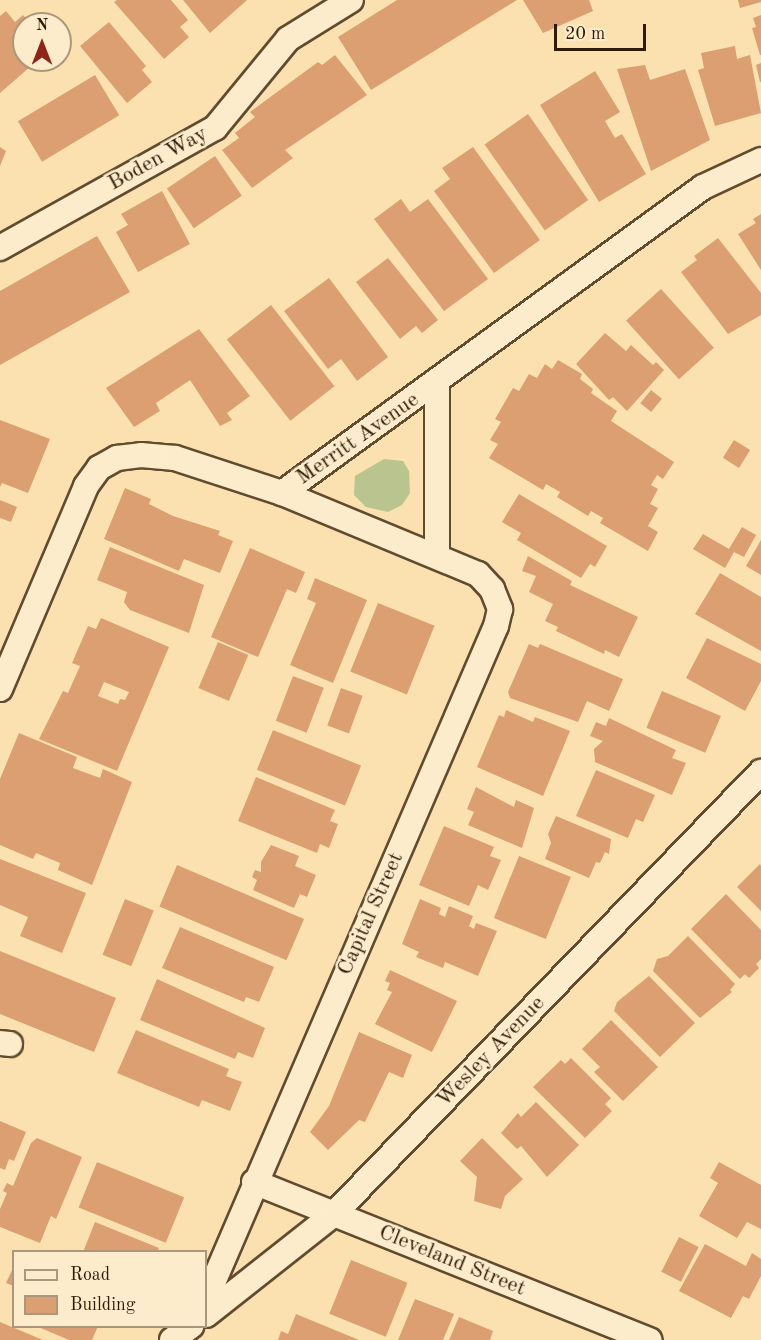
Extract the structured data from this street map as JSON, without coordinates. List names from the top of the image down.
{
  "streets": {
    "street": [
      "Boden Way",
      "Merritt Avenue",
      "Capital Street",
      "Wesley Avenue",
      "Cleveland Street"
    ]
  },
  "crossings": [
    ["Merritt Avenue", "Capital Street"],
    ["Capital Street", "Cleveland Street"],
    ["Wesley Avenue", "Cleveland Street"]
  ],
  "legend": ["Road", "Building"],
  "scale_bar": "20 m",
  "north": "top"
}
